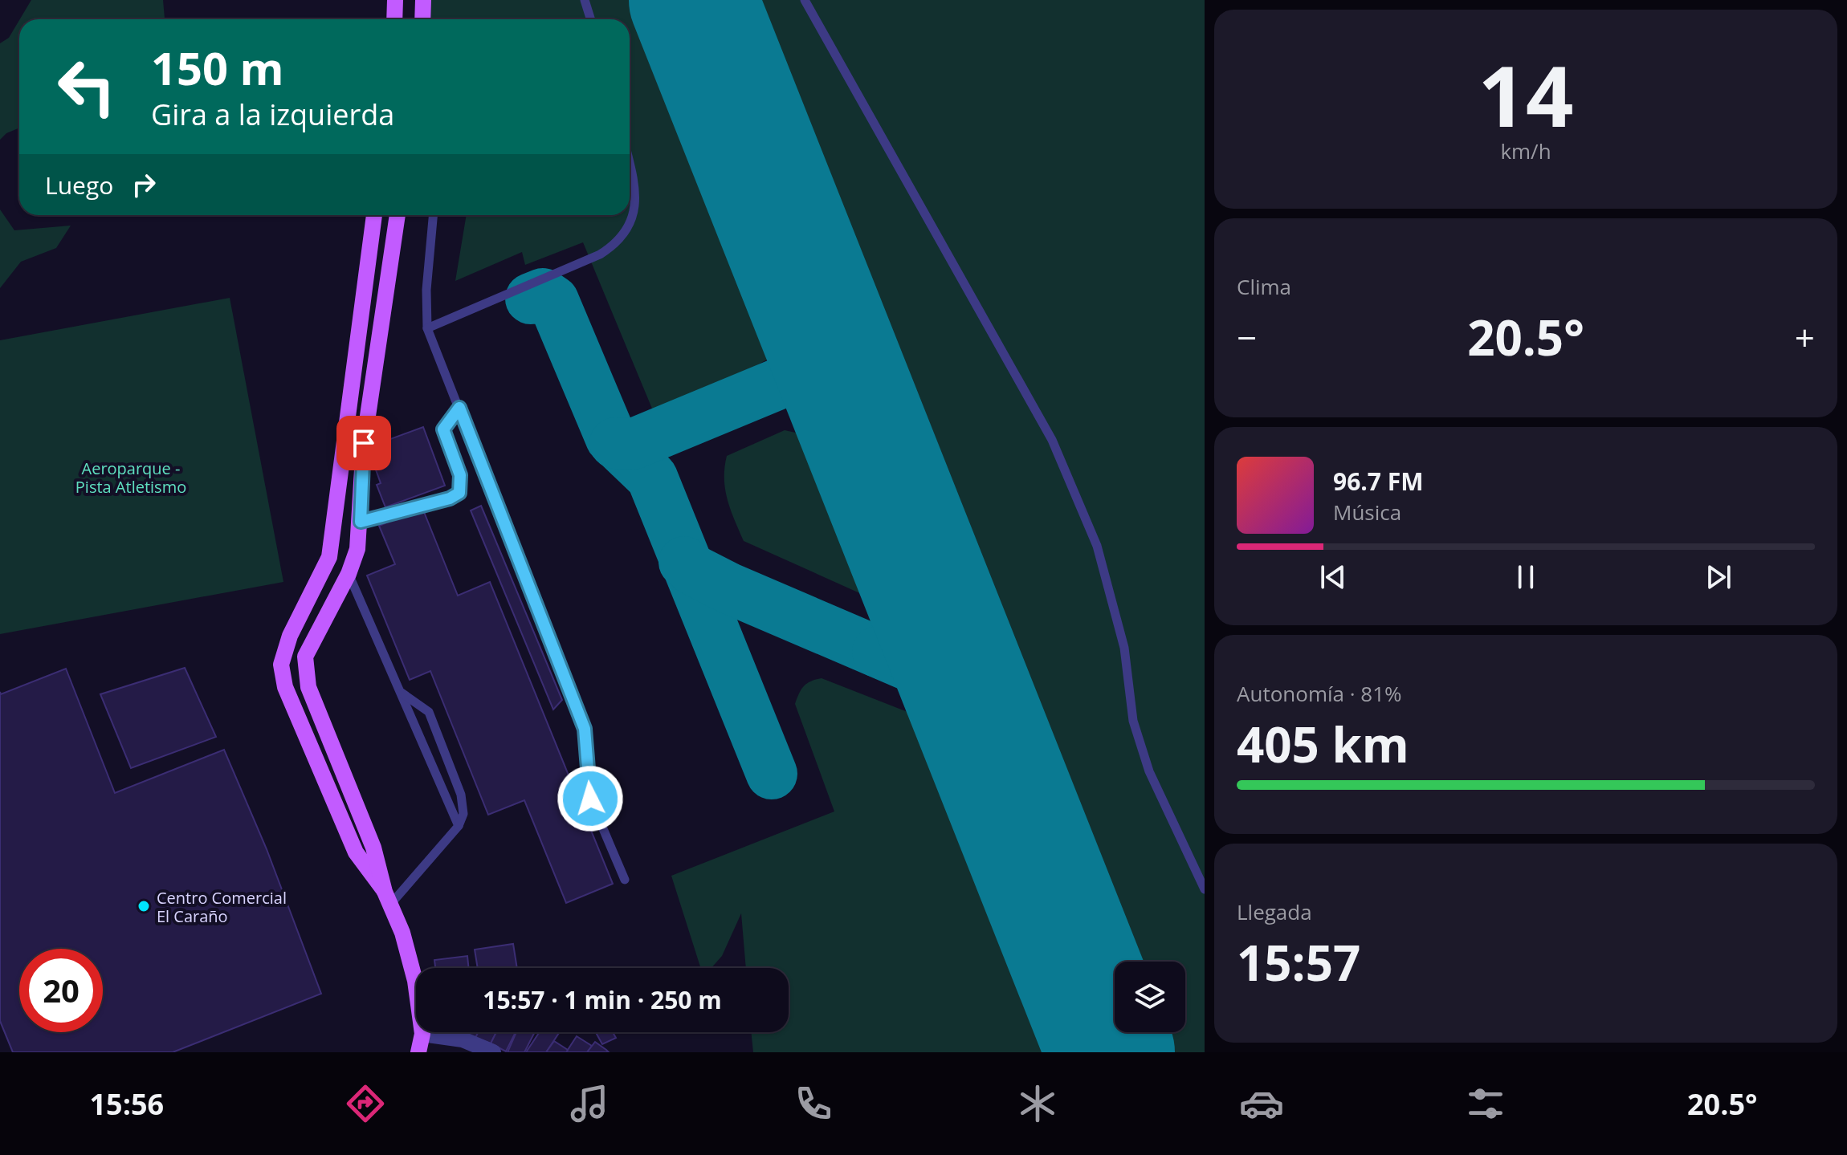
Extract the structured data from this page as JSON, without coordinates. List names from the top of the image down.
{
  "parks": ["Aeroparque - Pista Atletismo"],
  "places": ["Centro Comercial El Caraño"],
  "page": {
    "tile": [
      ["14", "km/h"],
      "Clima",
      ["Autonomía · 81%", "405 km"],
      ["Llegada", "15:57"]
    ],
    "turn": ["150 m", "Gira a la izquierda"],
    "then": "Luego",
    "heat": ["−", "20.5°", "+"],
    "song": ["96.7 FM", "Música"],
    "limit": "20",
    "trip": "15:57 · 1 min · 250 m",
    "tabs": ["15:56", "20.5°"]
  }
}
